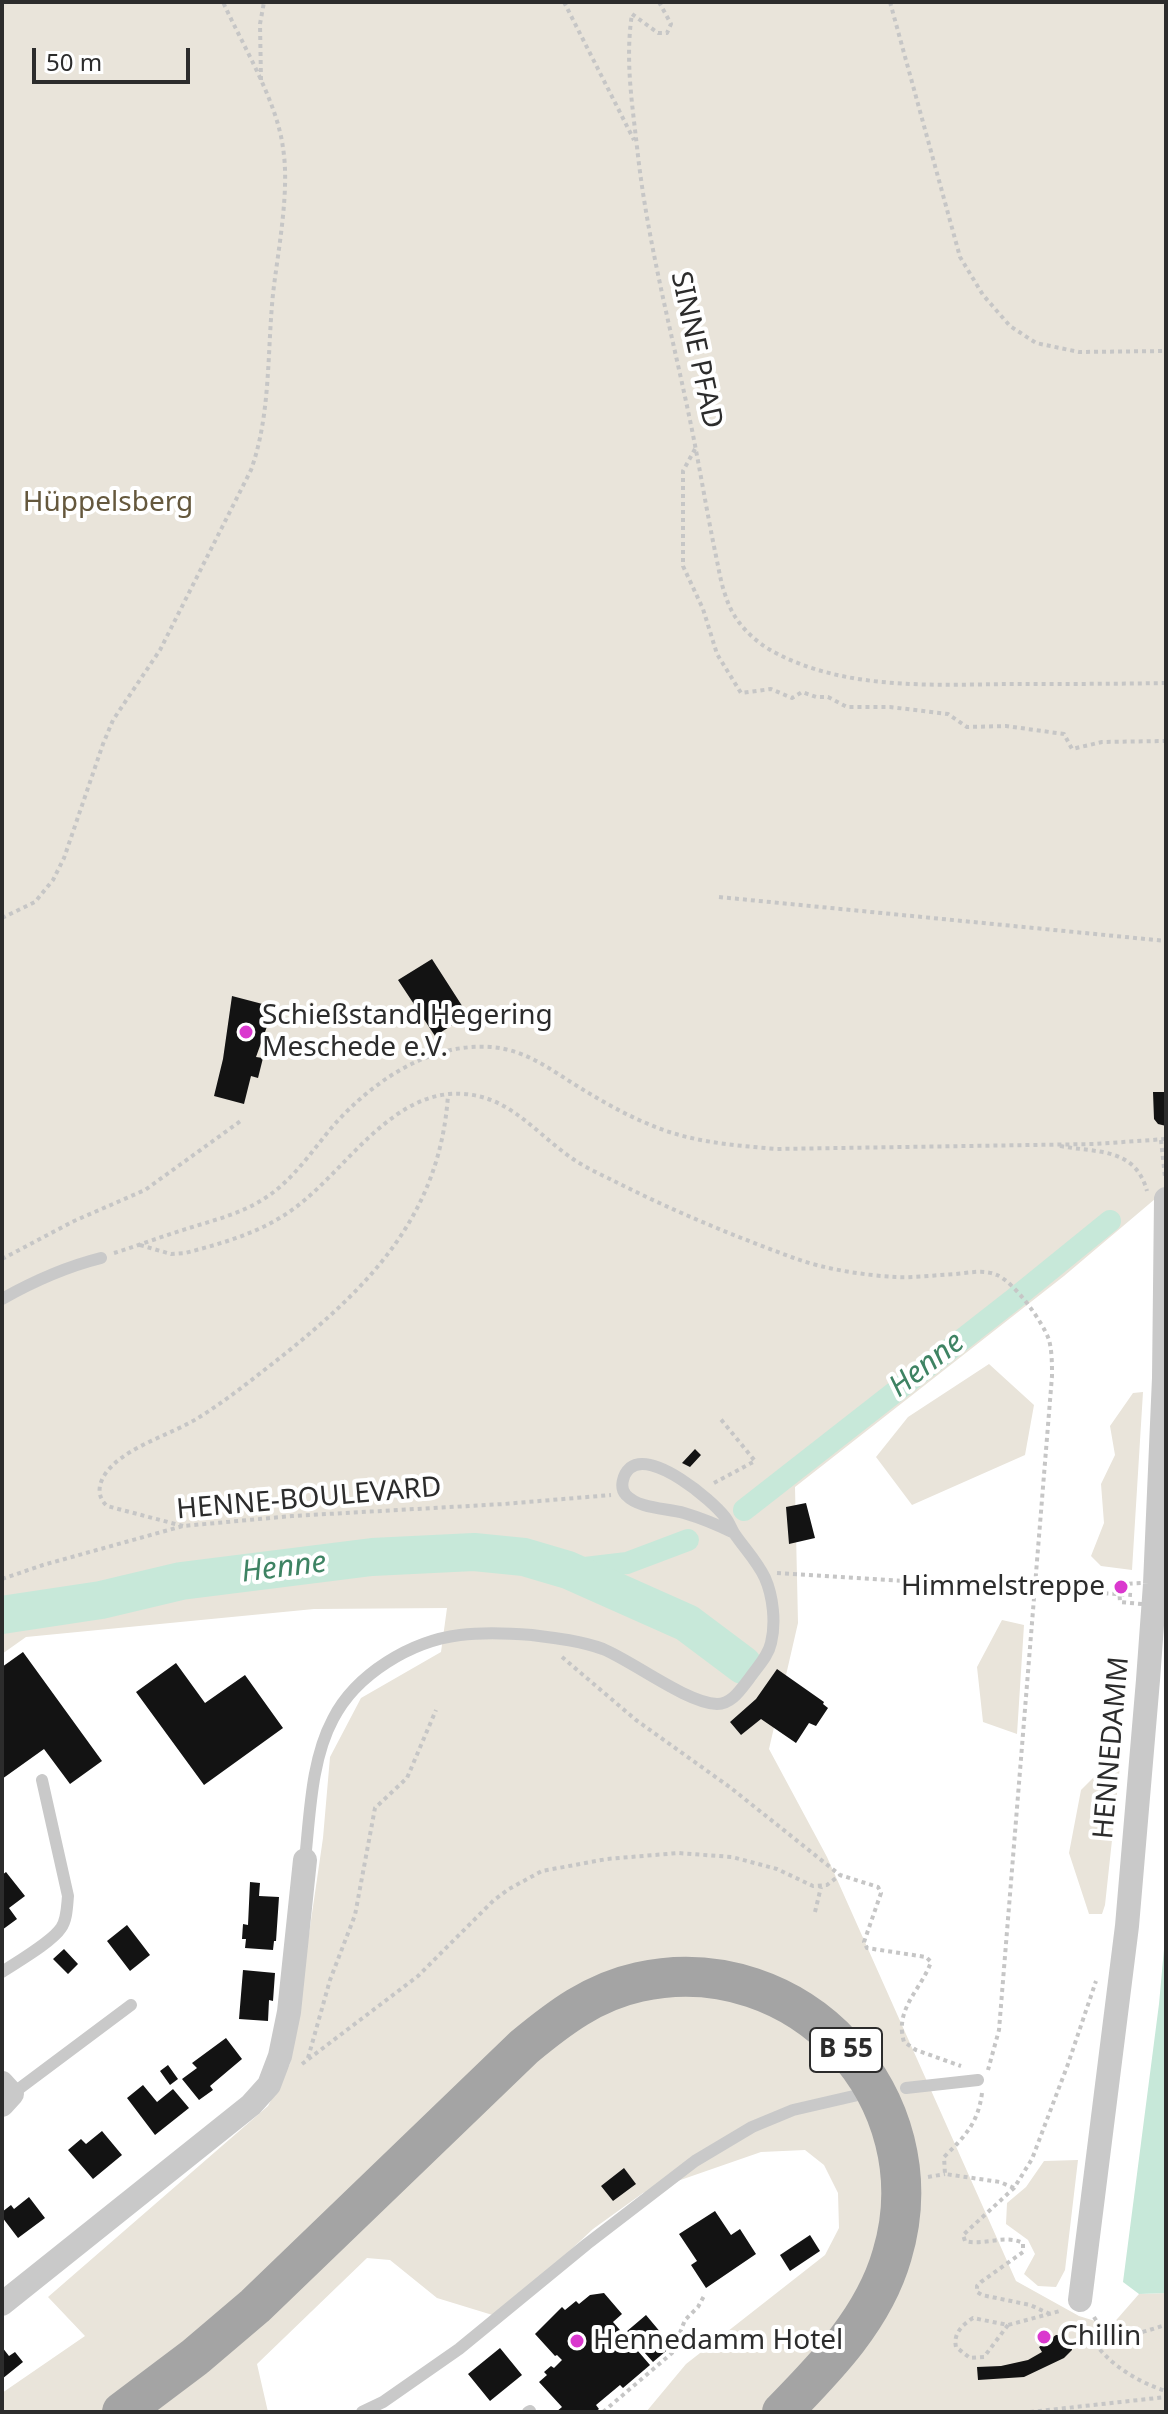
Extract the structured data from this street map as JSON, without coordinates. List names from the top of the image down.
{
  "streets": {
    "main road": ["B 55"],
    "street": ["HENNEDAMM"],
    "path": ["SINNE PFAD", "HENNE-BOULEVARD"]
  },
  "water": ["Henne"],
  "parks": ["Hüppelsberg"],
  "places": [
    "Schießstand Hegering Meschede e.V.",
    "Himmelstreppe",
    "Chillin",
    "Hennedamm Hotel"
  ],
  "scale_bar": "50 m"
}
